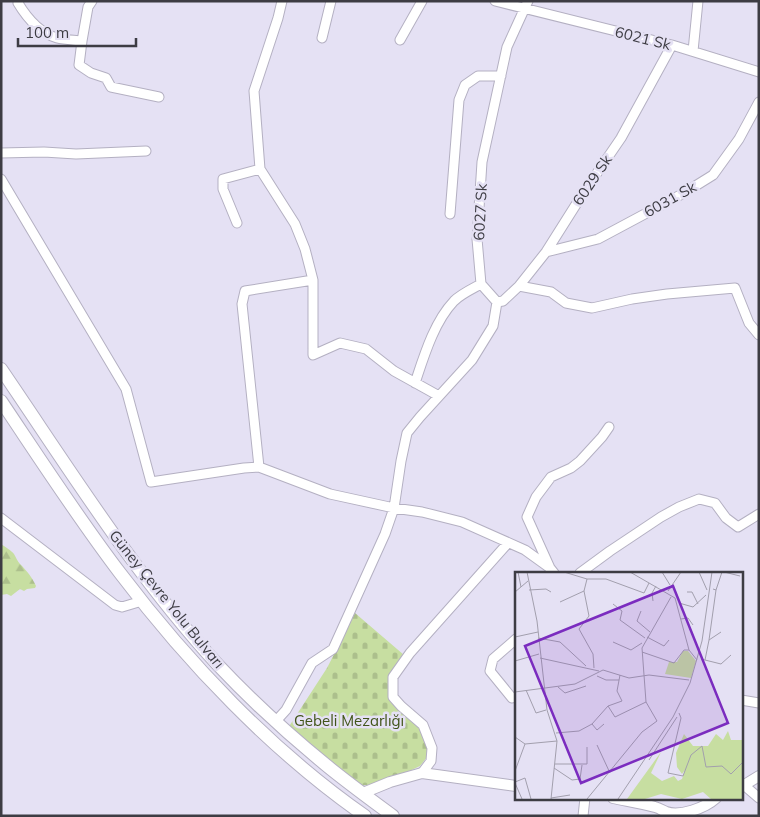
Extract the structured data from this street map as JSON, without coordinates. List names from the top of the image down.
{
  "streets": {
    "highway": ["Güney Çevre Yolu Bulvarı"],
    "street": [
      "6021 Sk",
      "6029 Sk",
      "6031 Sk",
      "6027 Sk"
    ]
  },
  "crossings": [
    ["6021 Sk", "6029 Sk"],
    ["6021 Sk", "6027 Sk"],
    ["6029 Sk", "6031 Sk"]
  ],
  "parks": ["Gebeli Mezarlığı"],
  "scale_bar": "100 m"
}
